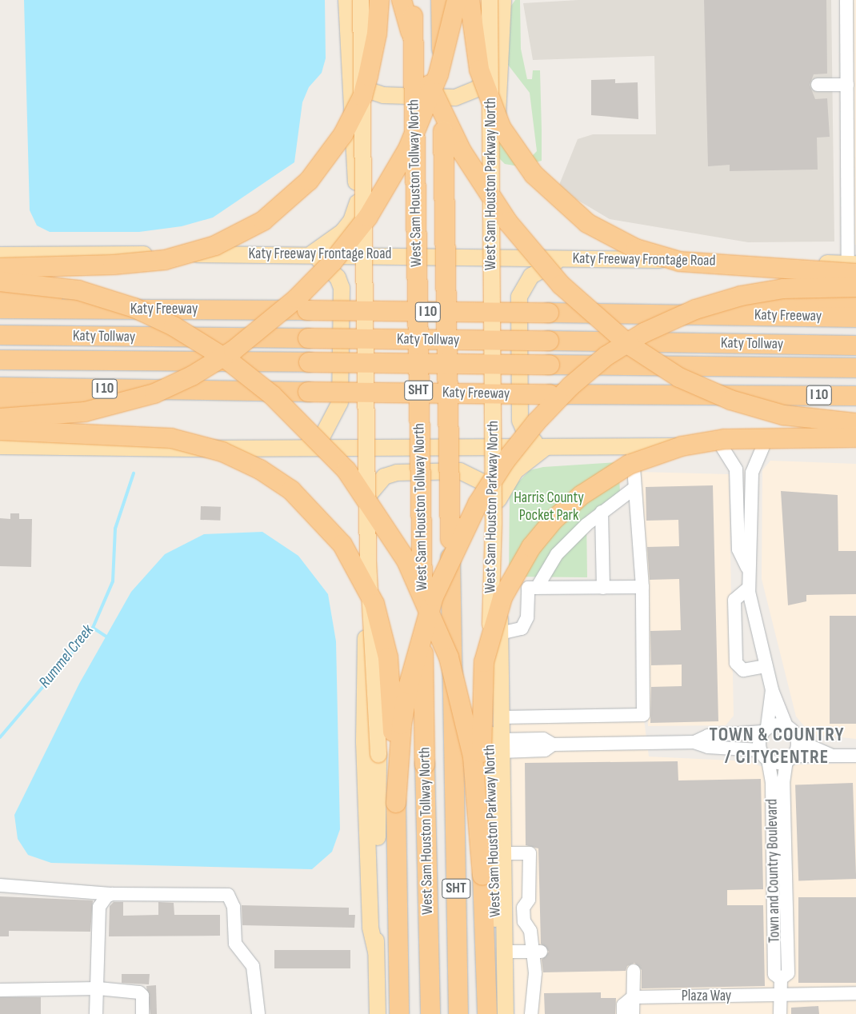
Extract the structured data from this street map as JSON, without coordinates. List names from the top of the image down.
{
  "streets": {
    "highway": [
      "West Sam Houston Tollway North",
      "Katy Freeway",
      "I 10",
      "Katy Tollway",
      "SHT"
    ],
    "main road": ["West Sam Houston Parkway North", "Katy Freeway Frontage Road"],
    "street": ["Town and Country Boulevard", "Plaza Way"]
  },
  "crossings": [
    ["Town and Country Boulevard", "Plaza Way"]
  ],
  "districts": ["TOWN & COUNTRY / CITYCENTRE"],
  "water": ["Rummel Creek"],
  "parks": ["Harris County Pocket Park"]
}
